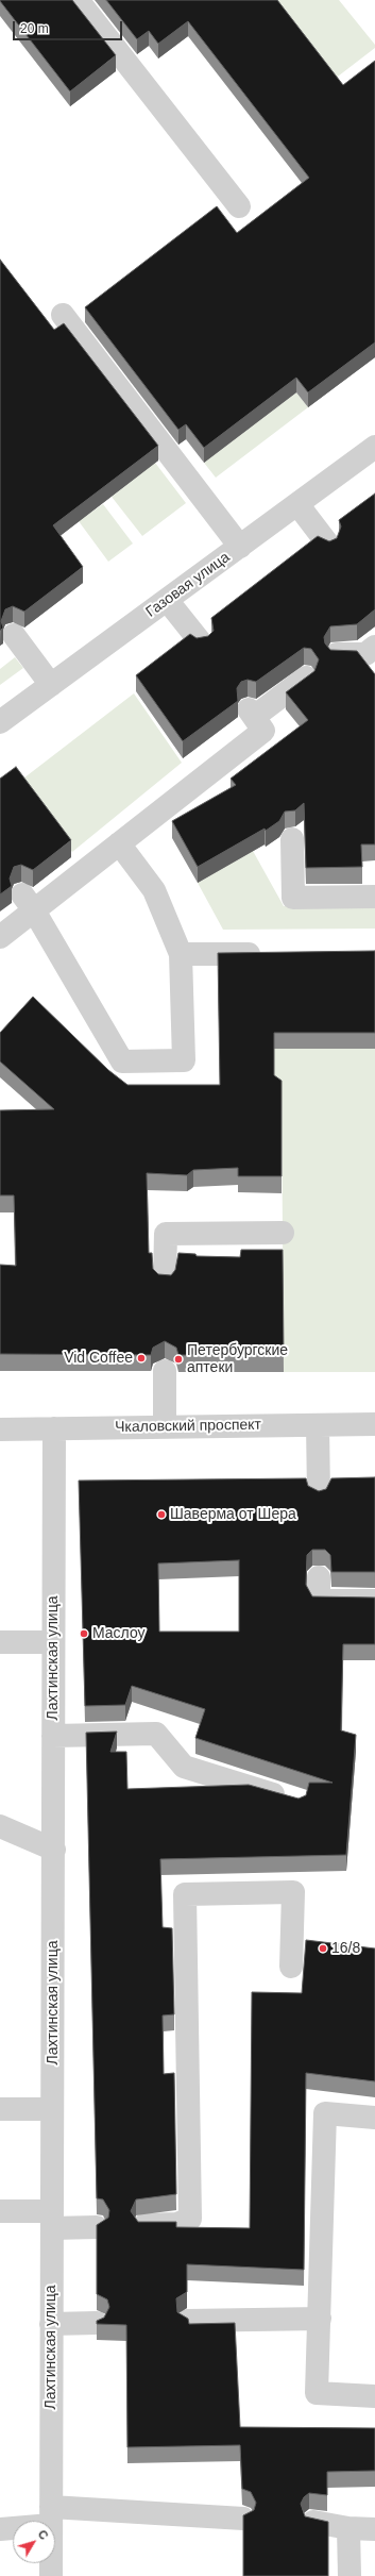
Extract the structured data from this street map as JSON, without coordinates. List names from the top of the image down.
{
  "streets": {
    "street": ["Газовая улица", "Чкаловский проспект", "Лахтинская улица"]
  },
  "crossings": [
    ["Чкаловский проспект", "Лахтинская улица"]
  ],
  "places": [
    "Vid Coffee",
    "Петербургские аптеки",
    "Шаверма от Шера",
    "Маслоу",
    "16/8"
  ],
  "scale_bar": "20 m",
  "north": "top right"
}
